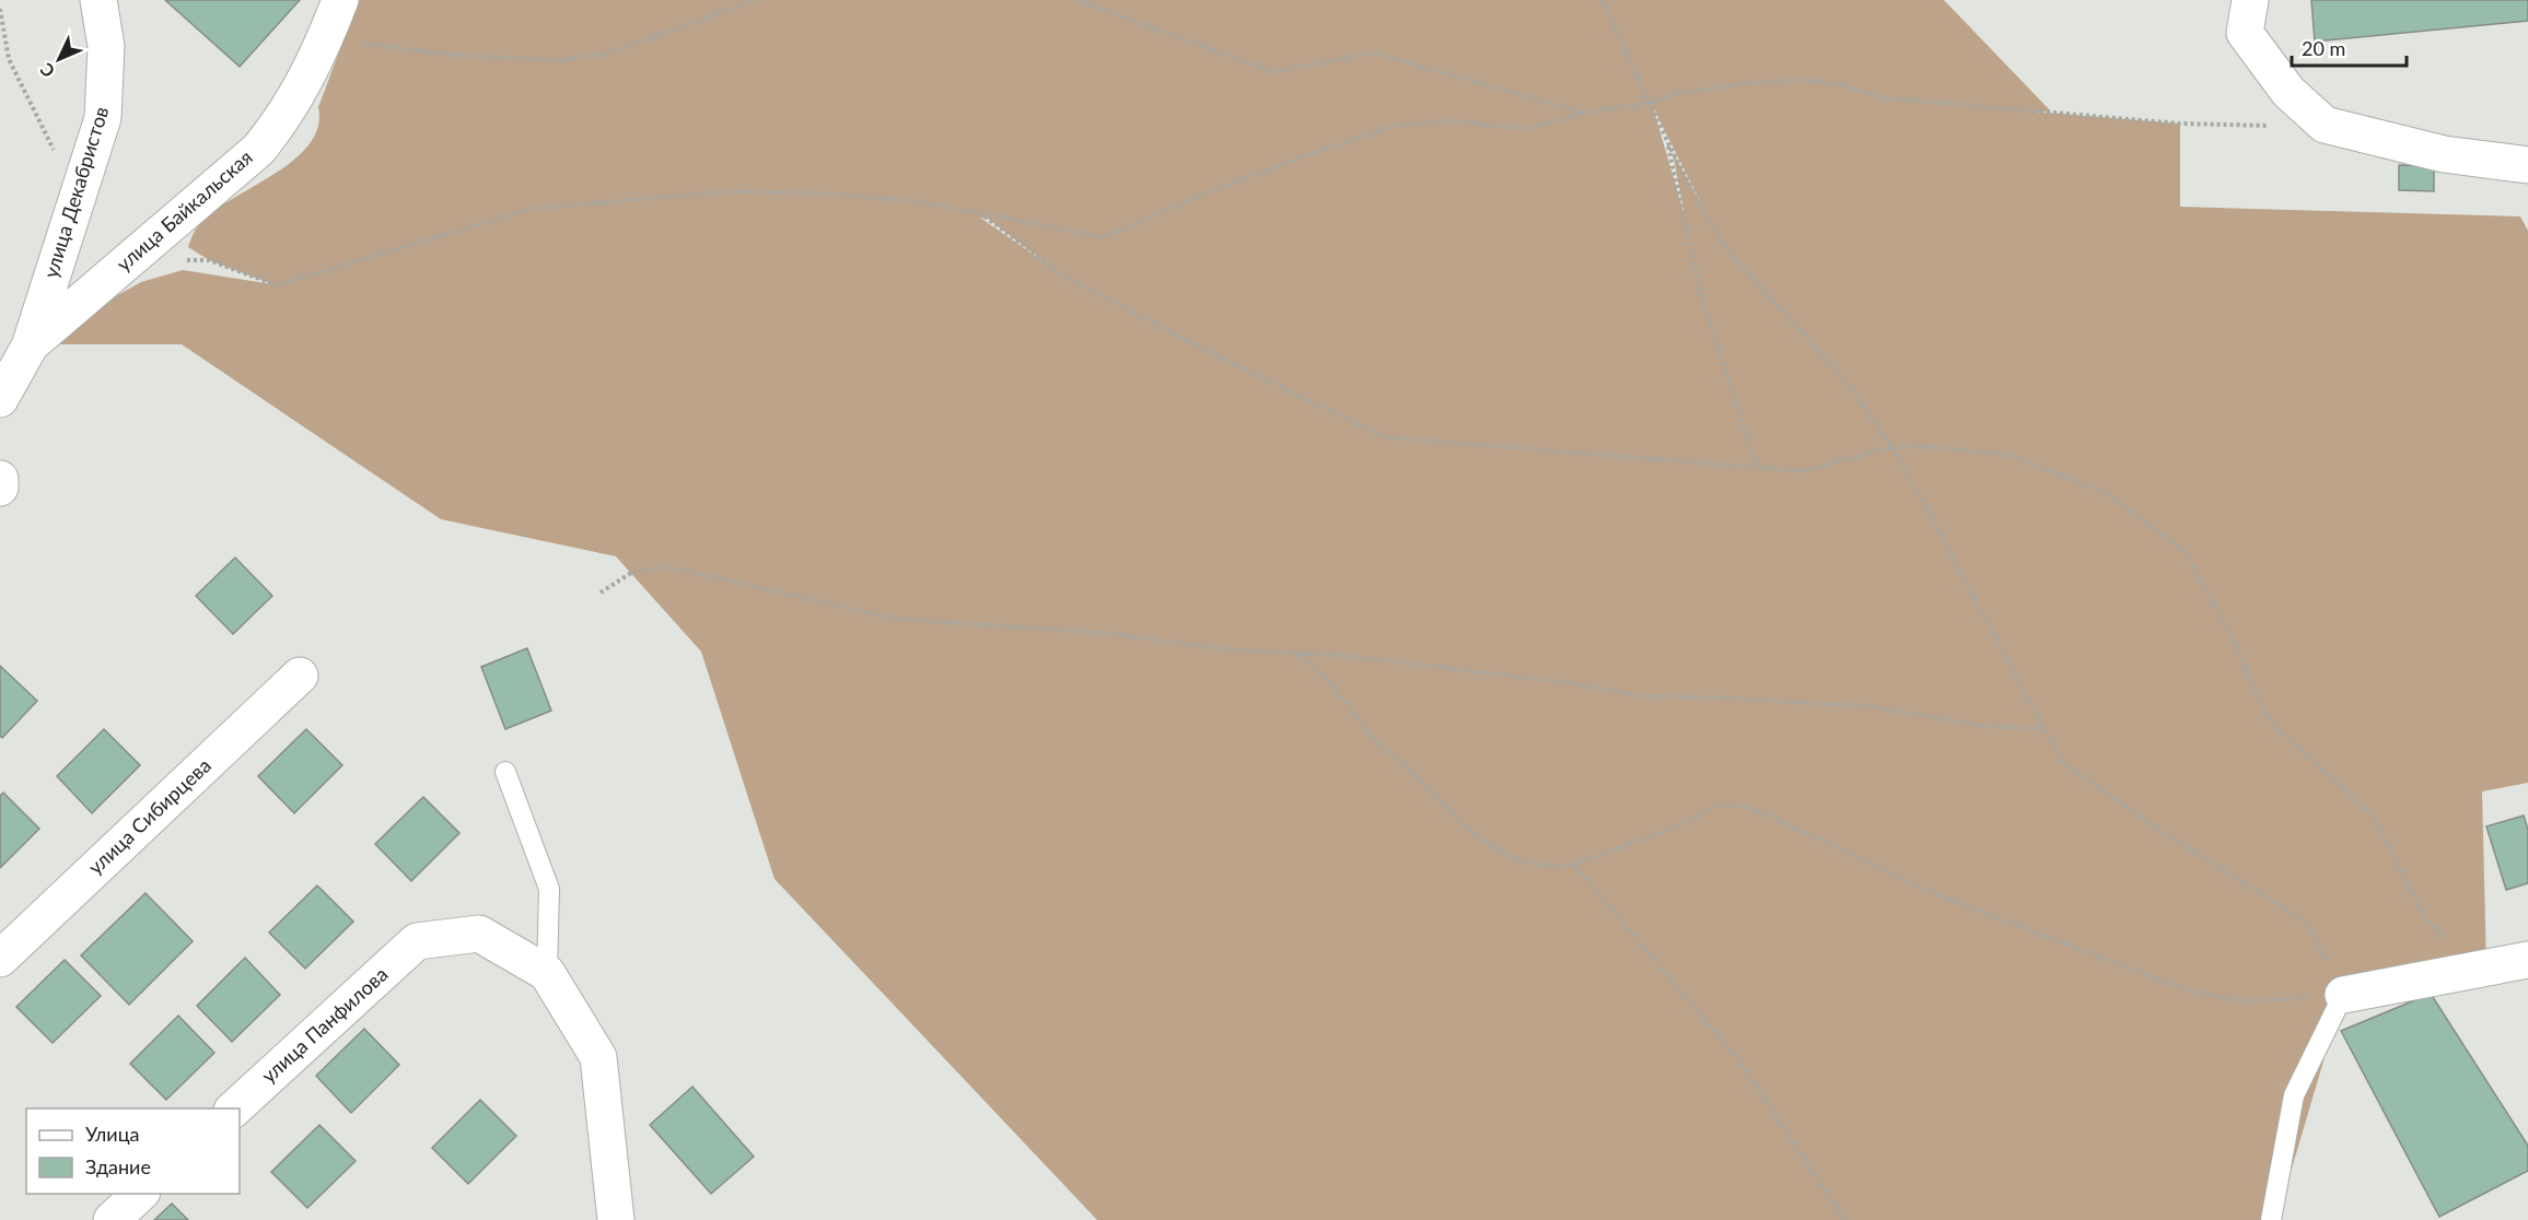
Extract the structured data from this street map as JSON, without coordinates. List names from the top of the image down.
{
  "streets": {
    "street": [
      "улица Декабристов",
      "улица Байкальская",
      "улица Сибирцева",
      "улица Панфилова"
    ]
  },
  "crossings": [
    ["улица Декабристов", "улица Байкальская"]
  ],
  "legend": ["Улица", "Здание"],
  "scale_bar": "20 m",
  "north": "bottom left"
}
